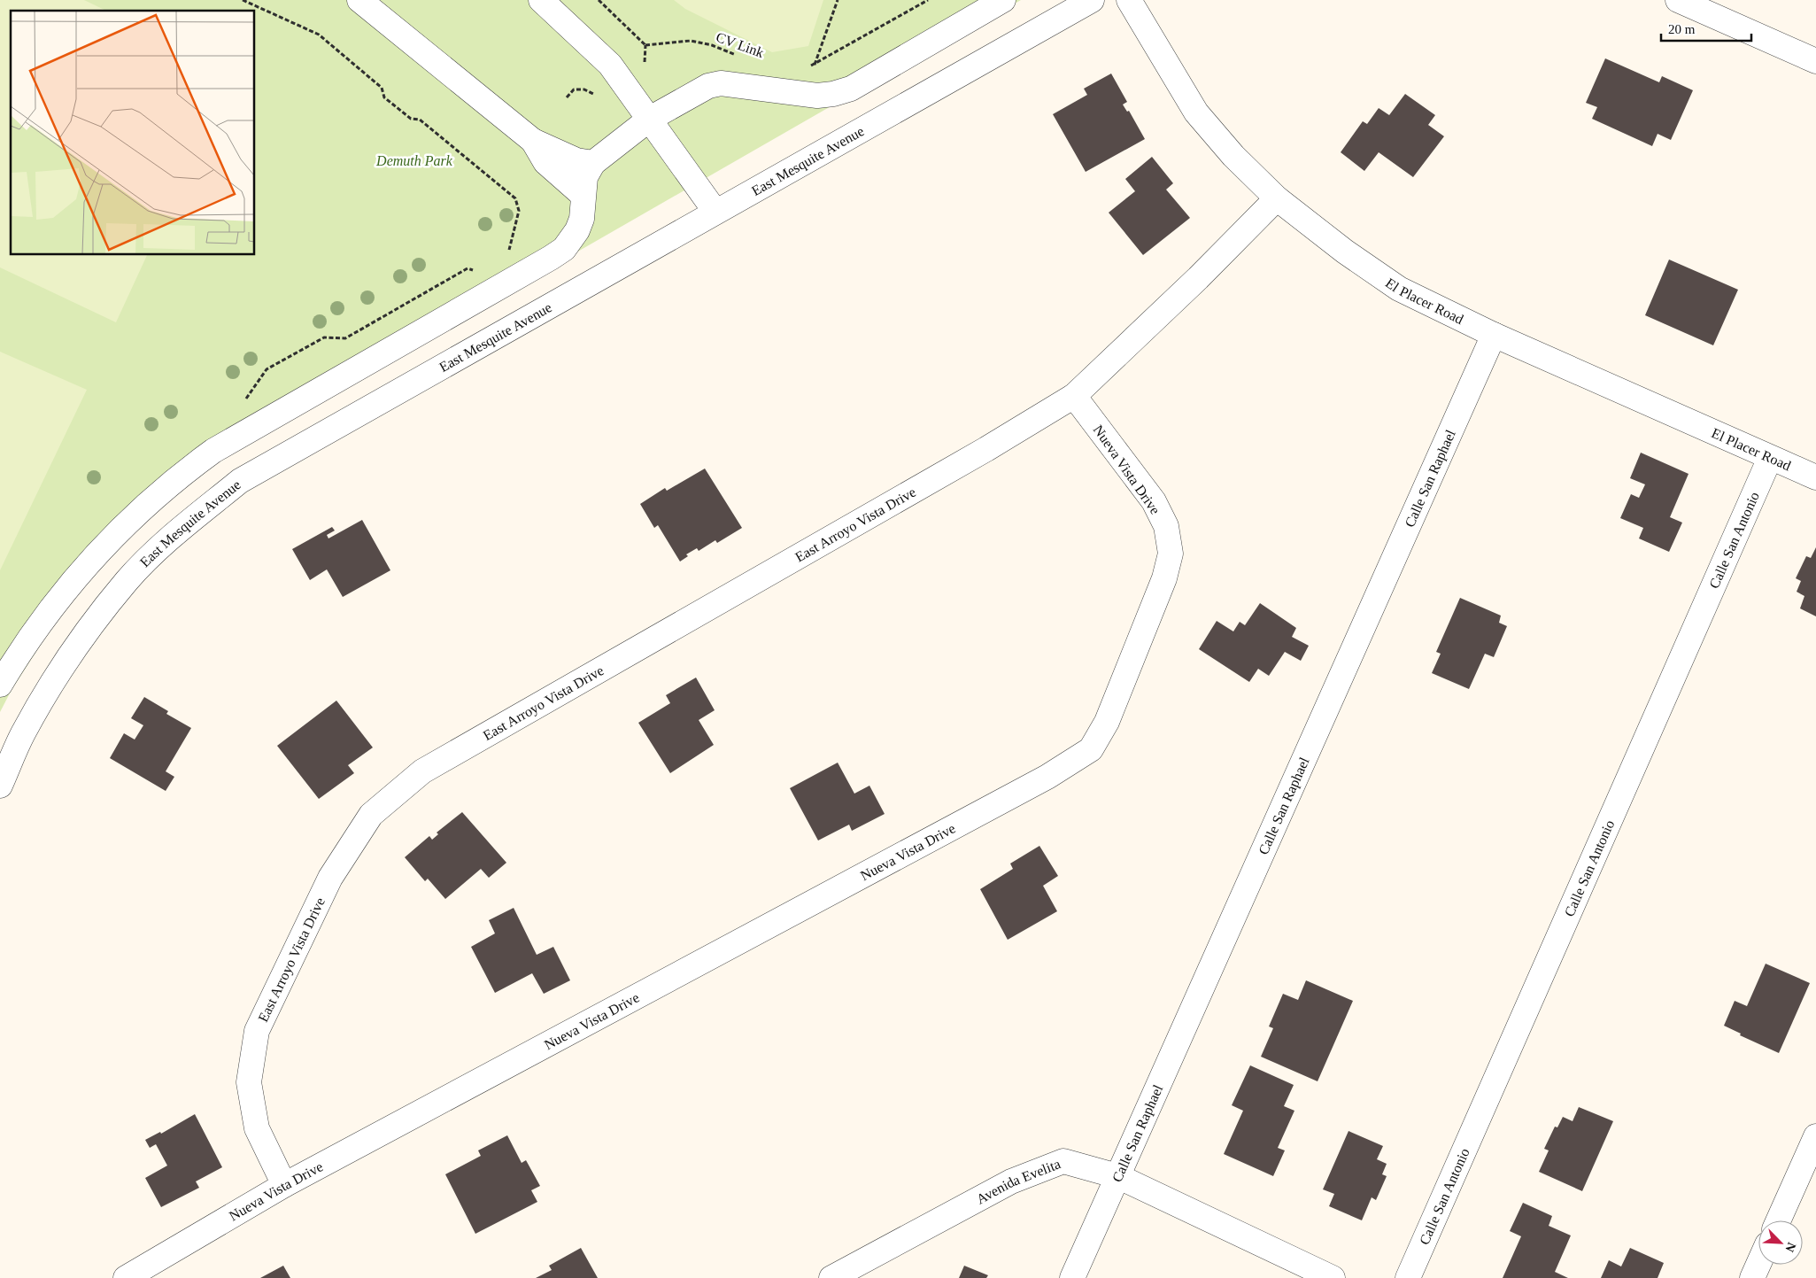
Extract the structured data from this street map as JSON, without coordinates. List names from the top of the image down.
{
  "streets": {
    "street": [
      "East Mesquite Avenue",
      "El Placer Road",
      "Nueva Vista Drive",
      "Calle San Raphael",
      "East Arroyo Vista Drive",
      "Calle San Antonio",
      "Avenida Evelita"
    ],
    "path": ["CV Link"]
  },
  "crossings": [
    ["El Placer Road", "Calle San Raphael"],
    ["El Placer Road", "Calle San Antonio"],
    ["Nueva Vista Drive", "East Arroyo Vista Drive"],
    ["Calle San Raphael", "Avenida Evelita"]
  ],
  "parks": ["Demuth Park"],
  "scale_bar": "20 m",
  "north": "bottom right"
}
